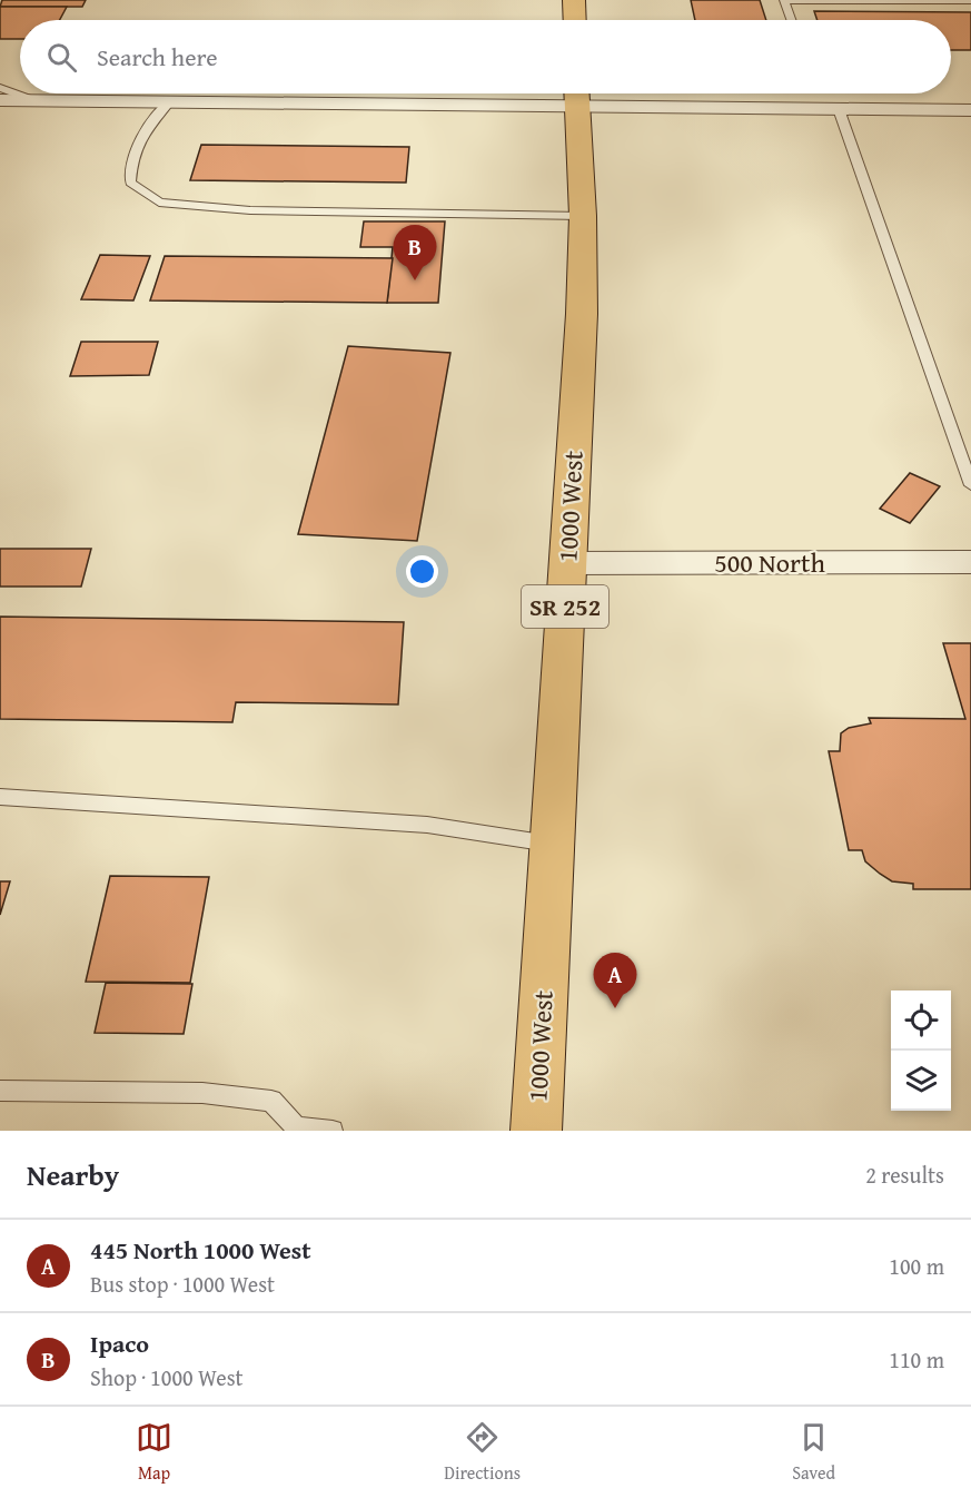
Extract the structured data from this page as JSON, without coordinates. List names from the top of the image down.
{
  "streets": {
    "main road": ["1000 West", "SR 252"],
    "street": ["500 North"]
  },
  "crossings": [
    ["1000 West", "500 North"]
  ],
  "page": {
    "search": "Search here",
    "pins": ["B", "A"],
    "heading": ["Nearby", "2 results"],
    "list": [
      {
        "mark": "A",
        "name": "445 North 1000 West",
        "note": "Bus stop · 1000 West",
        "value": "100 m"
      },
      {
        "mark": "B",
        "name": "Ipaco",
        "note": "Shop · 1000 West",
        "value": "110 m"
      }
    ],
    "nav": ["Map", "Directions", "Saved"]
  }
}
